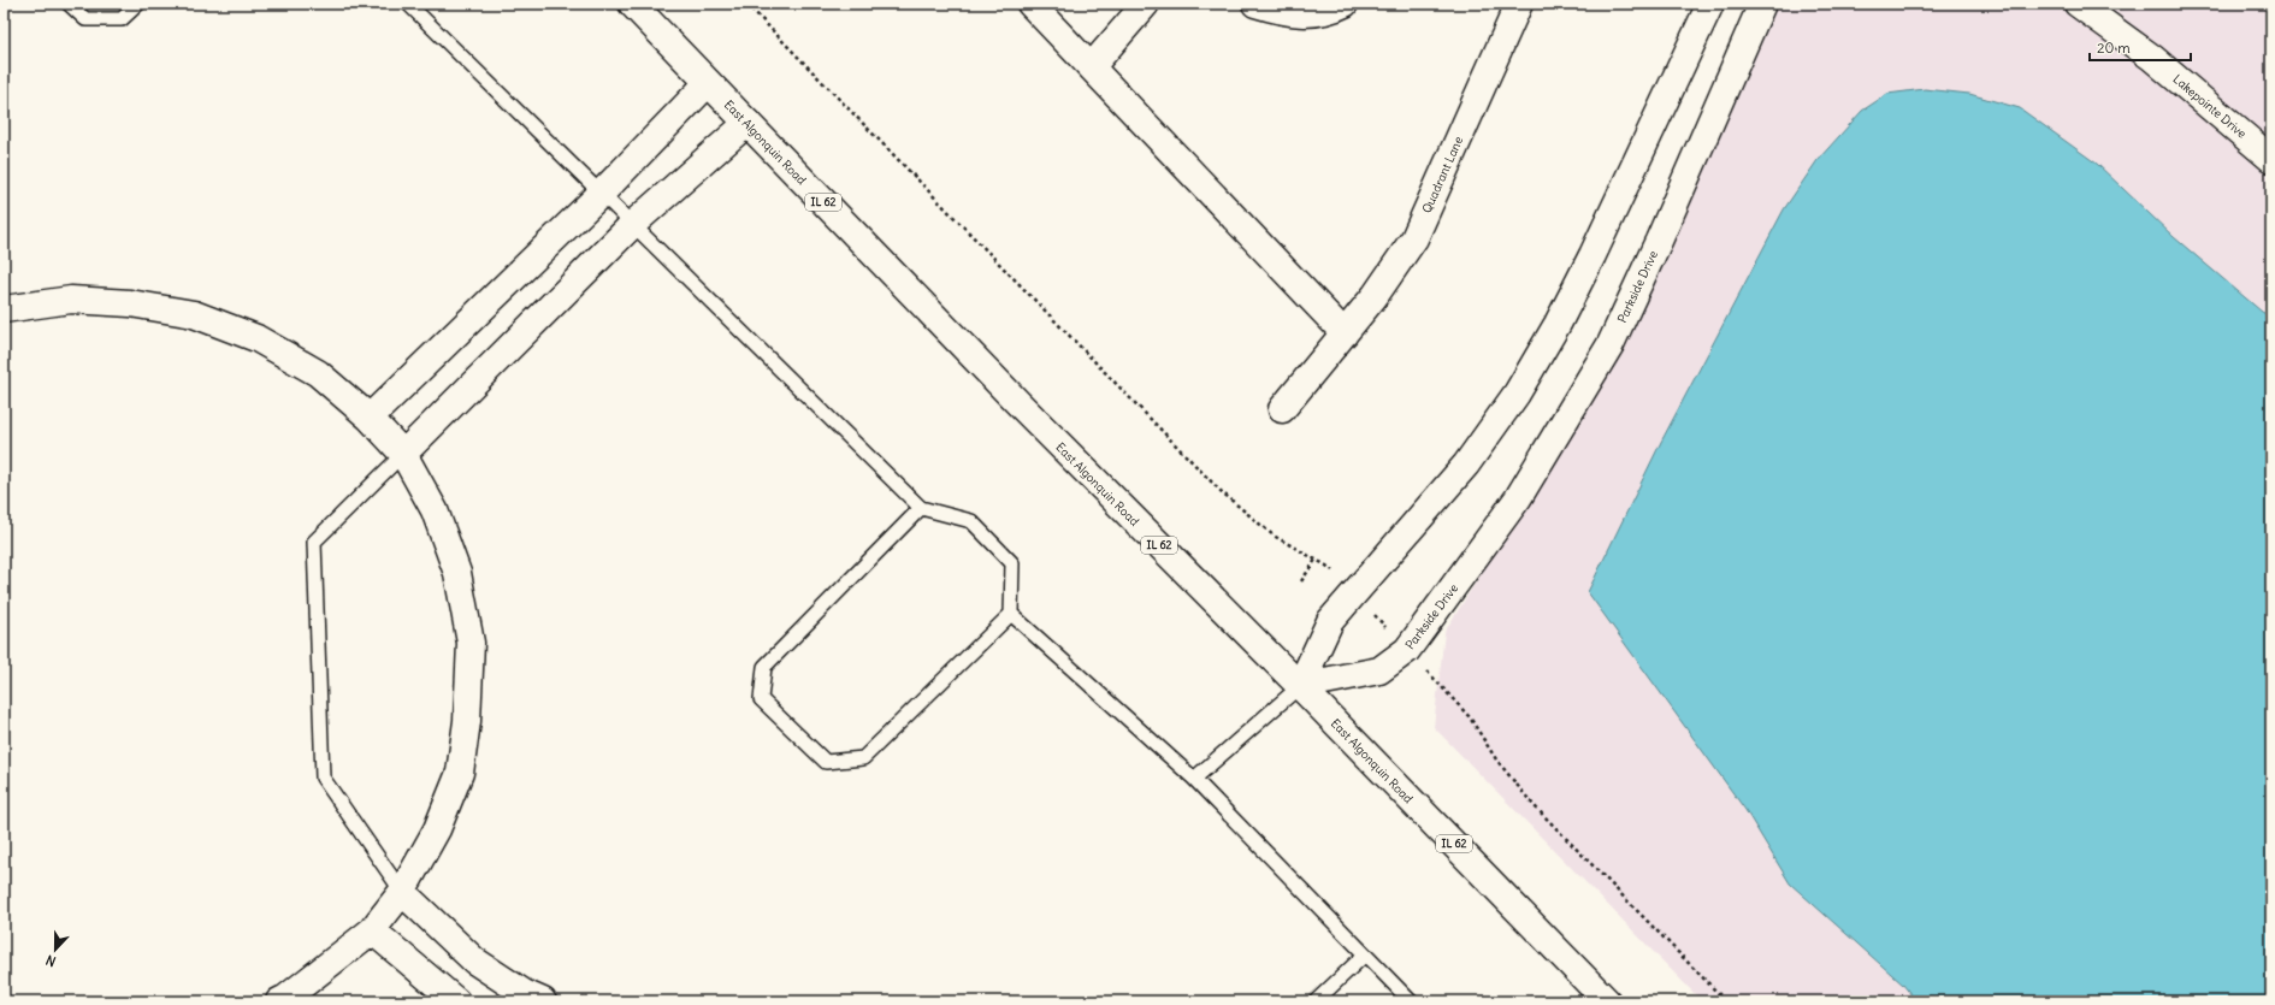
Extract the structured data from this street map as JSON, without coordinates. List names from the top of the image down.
{
  "streets": {
    "street": [
      "Lakepointe Drive",
      "East Algonquin Road",
      "Quadrant Lane",
      "IL 62",
      "Parkside Drive"
    ]
  },
  "crossings": [
    ["East Algonquin Road", "Parkside Drive"]
  ],
  "scale_bar": "20 m",
  "north": "bottom"
}
